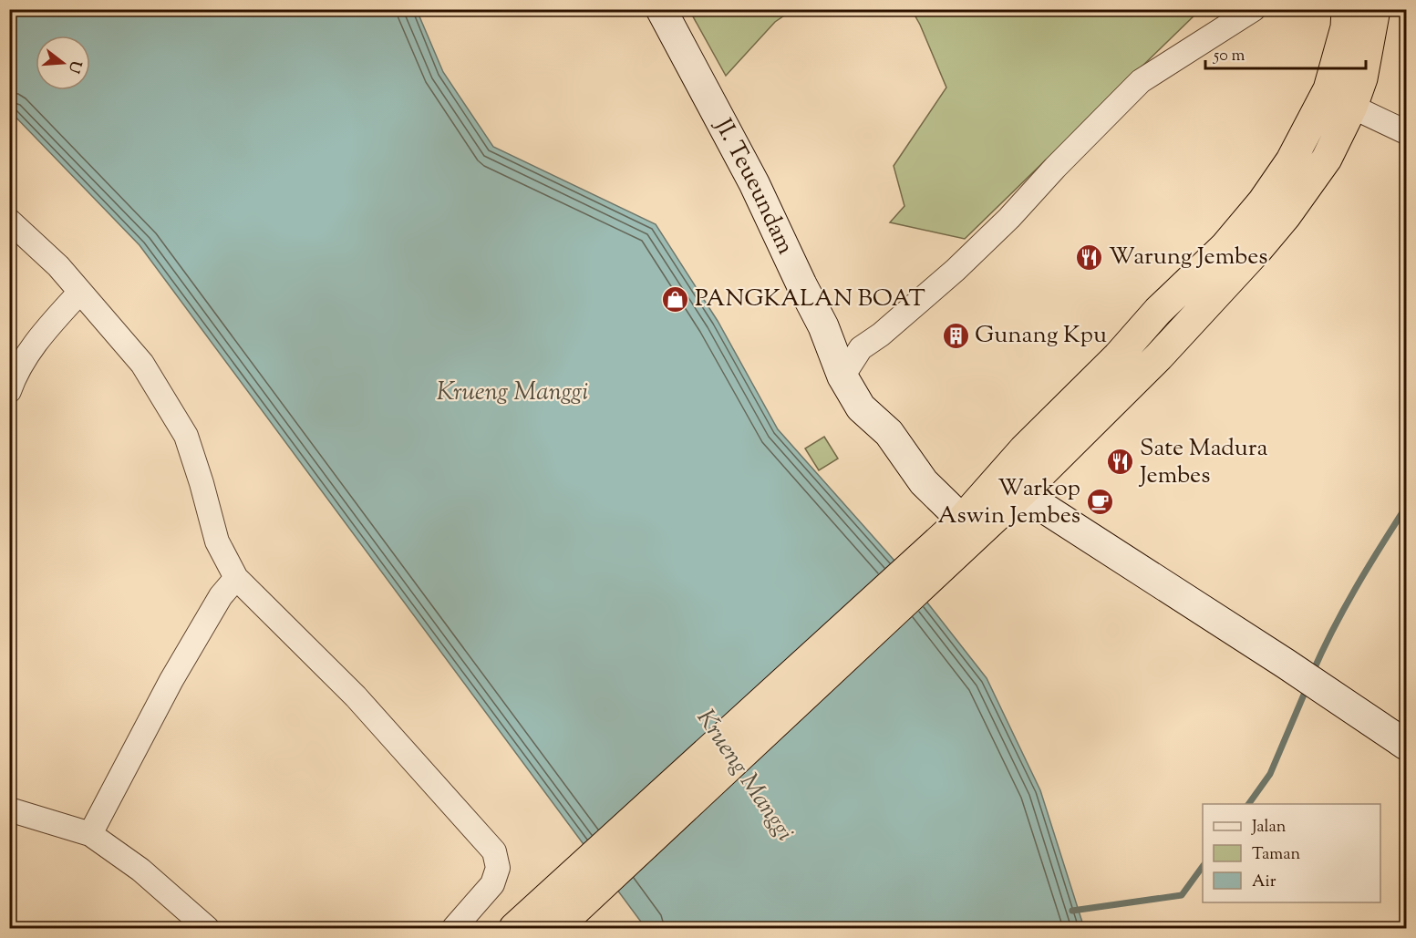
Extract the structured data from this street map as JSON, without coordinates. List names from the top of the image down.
{
  "streets": {
    "street": ["JI. Teueundam"]
  },
  "water": ["Krueng Manggi"],
  "places": {
    "restaurant": ["Warung Jembes", "Sate Madura Jembes"],
    "shop": ["PANGKALAN BOAT"],
    "building": ["Gunang Kpu"],
    "cafe": ["Warkop Aswin Jembes"]
  },
  "legend": ["Jalan", "Taman", "Air"],
  "scale_bar": "50 m",
  "north": "right"
}
